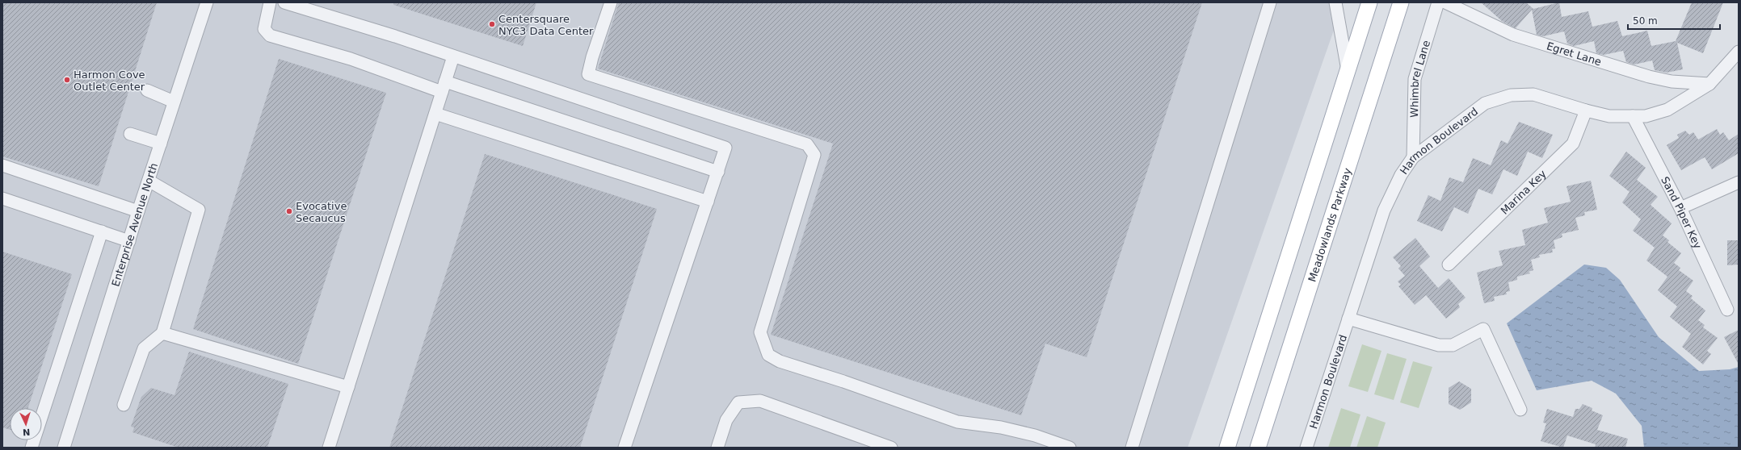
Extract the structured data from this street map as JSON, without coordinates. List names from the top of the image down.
{
  "streets": {
    "main road": ["Meadowlands Parkway"],
    "street": [
      "Egret Lane",
      "Whimbrel Lane",
      "Harmon Boulevard",
      "Marina Key",
      "Sand Piper Key",
      "Enterprise Avenue North"
    ]
  },
  "crossings": [
    ["Egret Lane", "Harmon Boulevard"],
    ["Whimbrel Lane", "Harmon Boulevard"],
    ["Harmon Boulevard", "Marina Key"],
    ["Harmon Boulevard", "Sand Piper Key"]
  ],
  "places": ["Centersquare NYC3 Data Center", "Harmon Cove Outlet Center", "Evocative Secaucus"],
  "scale_bar": "50 m",
  "north": "bottom"
}
